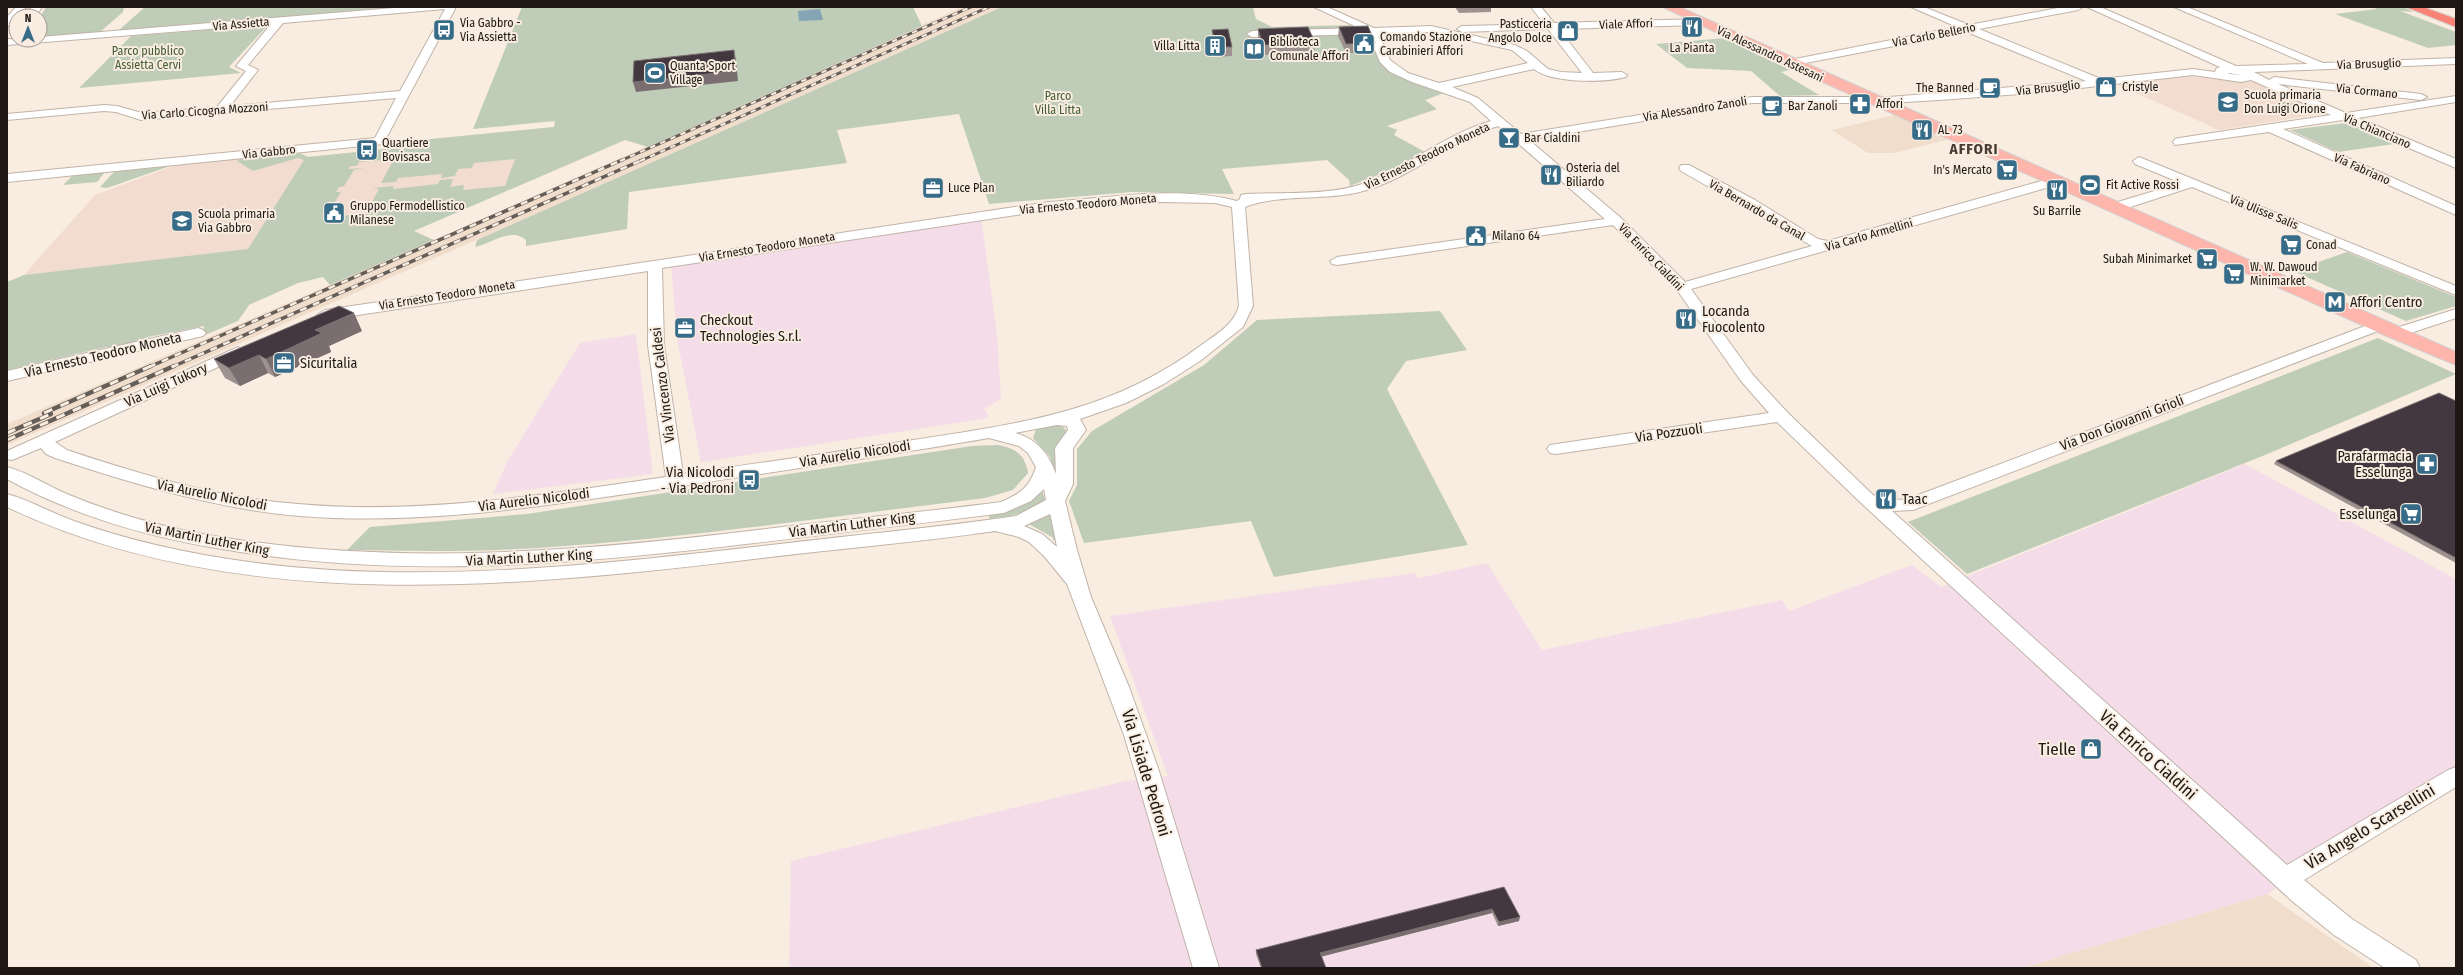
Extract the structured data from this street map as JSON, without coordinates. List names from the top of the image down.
{
  "streets": {
    "main road": ["Via Alessandro Astesani"],
    "street": [
      "Via Assietta",
      "Viale Affori",
      "Via Carlo Bellerio",
      "Via Brusuglio",
      "Via Cormano",
      "Via Alessandro Zanoli",
      "Via Carlo Cicogna Mozzoni",
      "Via Chianciano",
      "Via Gabbro",
      "Via Ernesto Teodoro Moneta",
      "Via Fabriano",
      "Via Bernardo da Canal",
      "Via Ulisse Salis",
      "Via Carlo Armellini",
      "Via Enrico Cialdini",
      "Via Luigi Tukory",
      "Via Vincenzo Caldesi",
      "Via Don Giovanni Grioli",
      "Via Pozzuoli",
      "Via Aurelio Nicolodi",
      "Via Martin Luther King",
      "Via Lisiade Pedroni",
      "Via Angelo Scarsellini"
    ]
  },
  "crossings": [
    ["Viale Affori", "Via Alessandro Astesani"],
    ["Via Carlo Bellerio", "Via Alessandro Astesani"],
    ["Via Alessandro Astesani", "Via Brusuglio"],
    ["Via Alessandro Astesani", "Via Alessandro Zanoli"],
    ["Via Alessandro Astesani", "Via Carlo Armellini"],
    ["Via Alessandro Astesani", "Via Don Giovanni Grioli"],
    ["Via Brusuglio", "Via Cormano"],
    ["Via Brusuglio", "Via Alessandro Zanoli"],
    ["Via Brusuglio", "Via Chianciano"],
    ["Via Cormano", "Via Chianciano"],
    ["Via Alessandro Zanoli", "Via Enrico Cialdini"],
    ["Via Carlo Cicogna Mozzoni", "Via Gabbro"],
    ["Via Ernesto Teodoro Moneta", "Via Enrico Cialdini"],
    ["Via Ernesto Teodoro Moneta", "Via Vincenzo Caldesi"],
    ["Via Bernardo da Canal", "Via Carlo Armellini"],
    ["Via Carlo Armellini", "Via Enrico Cialdini"],
    ["Via Enrico Cialdini", "Via Don Giovanni Grioli"],
    ["Via Enrico Cialdini", "Via Pozzuoli"],
    ["Via Enrico Cialdini", "Via Angelo Scarsellini"],
    ["Via Luigi Tukory", "Via Aurelio Nicolodi"],
    ["Via Luigi Tukory", "Via Martin Luther King"],
    ["Via Vincenzo Caldesi", "Via Aurelio Nicolodi"],
    ["Via Martin Luther King", "Via Lisiade Pedroni"]
  ],
  "districts": ["AFFORI"],
  "parks": ["Parco pubblico Assietta Cervi", "Parco Villa Litta"],
  "places": {
    "restaurant": [
      "La Pianta",
      "AL 73",
      "Osteria del Biliardo",
      "Su Barrile",
      "Locanda Fuocolento",
      "Taac"
    ],
    "bus stop": ["Via Gabbro - Via Assietta", "Quartiere Bovisasca", "Via Nicolodi - Via Pedroni"],
    "shop": ["Pasticceria Angolo Dolce", "Cristyle", "Tielle"],
    "public building": ["Comando Stazione Carabinieri Affori", "Gruppo Fermodellistico Milanese", "Milano 64"],
    "building": ["Villa Litta"],
    "library": ["Biblioteca Comunale Affori"],
    "sports": ["Quanta Sport Village", "Fit Active Rossi"],
    "cafe": ["The Banned", "Bar Zanoli"],
    "school or university": ["Scuola primaria Don Luigi Orione", "Scuola primaria Via Gabbro"],
    "pharmacy": ["Affori", "Parafarmacia Esselunga"],
    "bar": ["Bar Cialdini"],
    "supermarket": [
      "In's Mercato",
      "Conad",
      "Subah Minimarket",
      "W. W. Dawoud Minimarket",
      "Esselunga"
    ],
    "office": ["Luce Plan", "Checkout Technologies S.r.l.", "Sicuritalia"],
    "metro station": ["Affori Centro"]
  },
  "north": "top"
}
